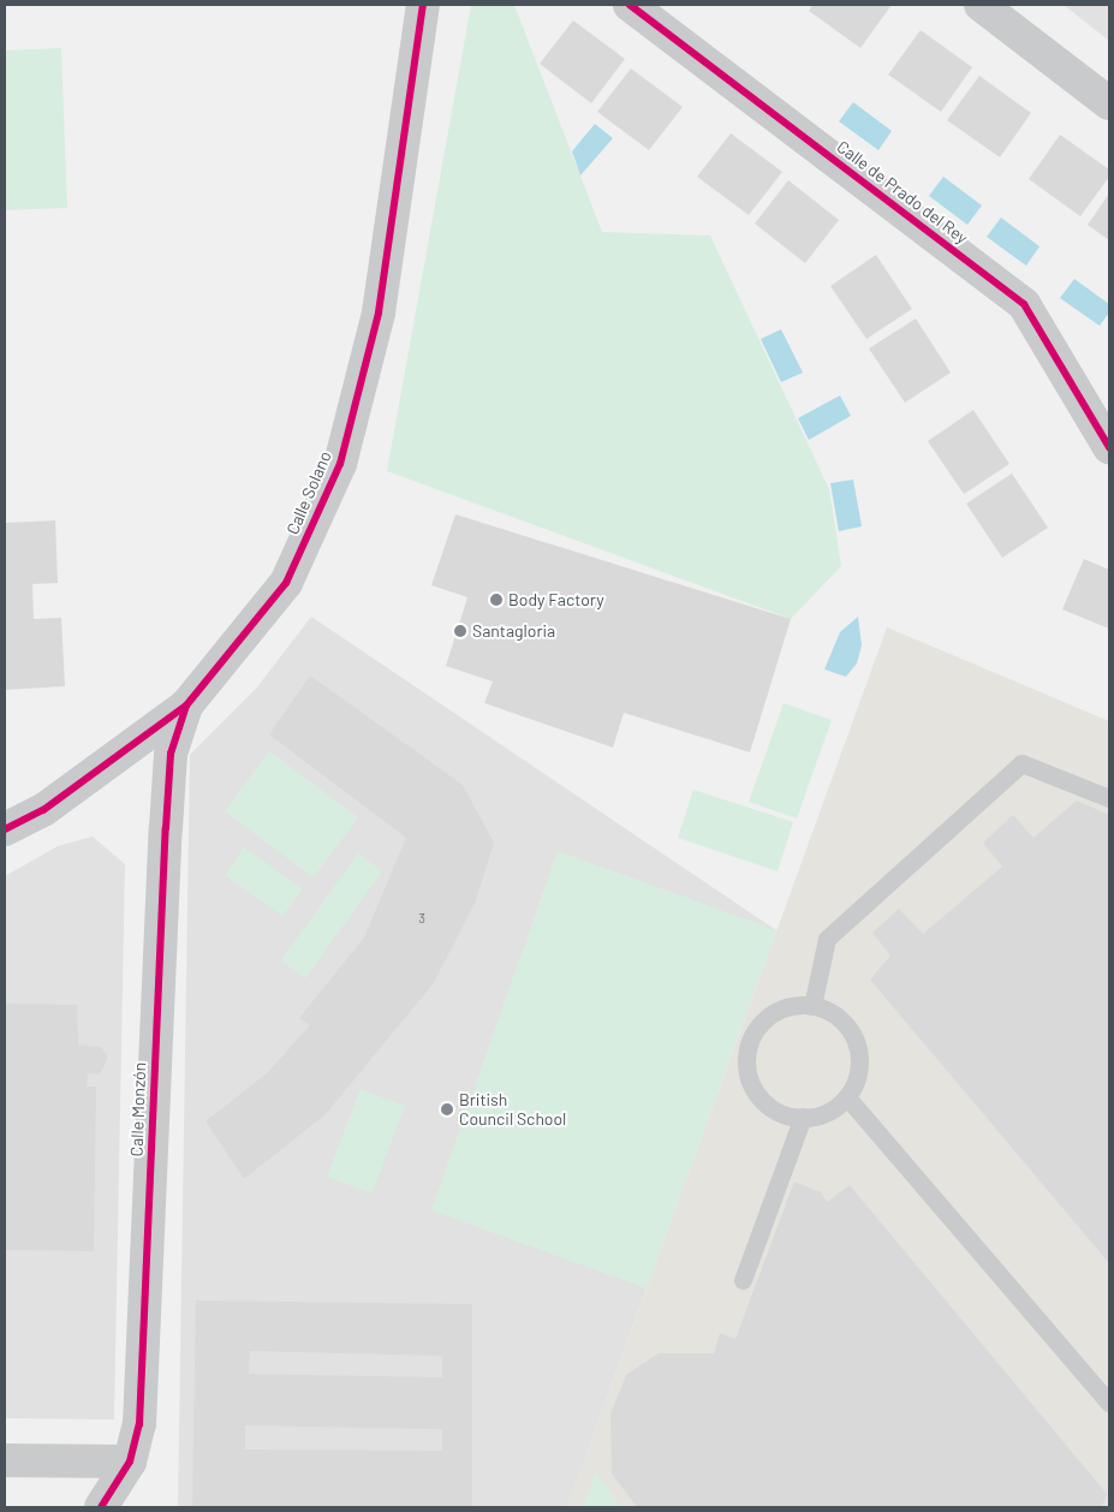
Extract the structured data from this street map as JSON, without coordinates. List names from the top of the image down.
{
  "streets": {
    "street": ["Calle de Prado del Rey", "Calle Solano", "Calle Monzón"]
  },
  "crossings": [
    ["Calle Solano", "Calle Monzón"]
  ],
  "places": ["Body Factory", "Santagloria", "British Council School"],
  "house_numbers": ["3"]
}
